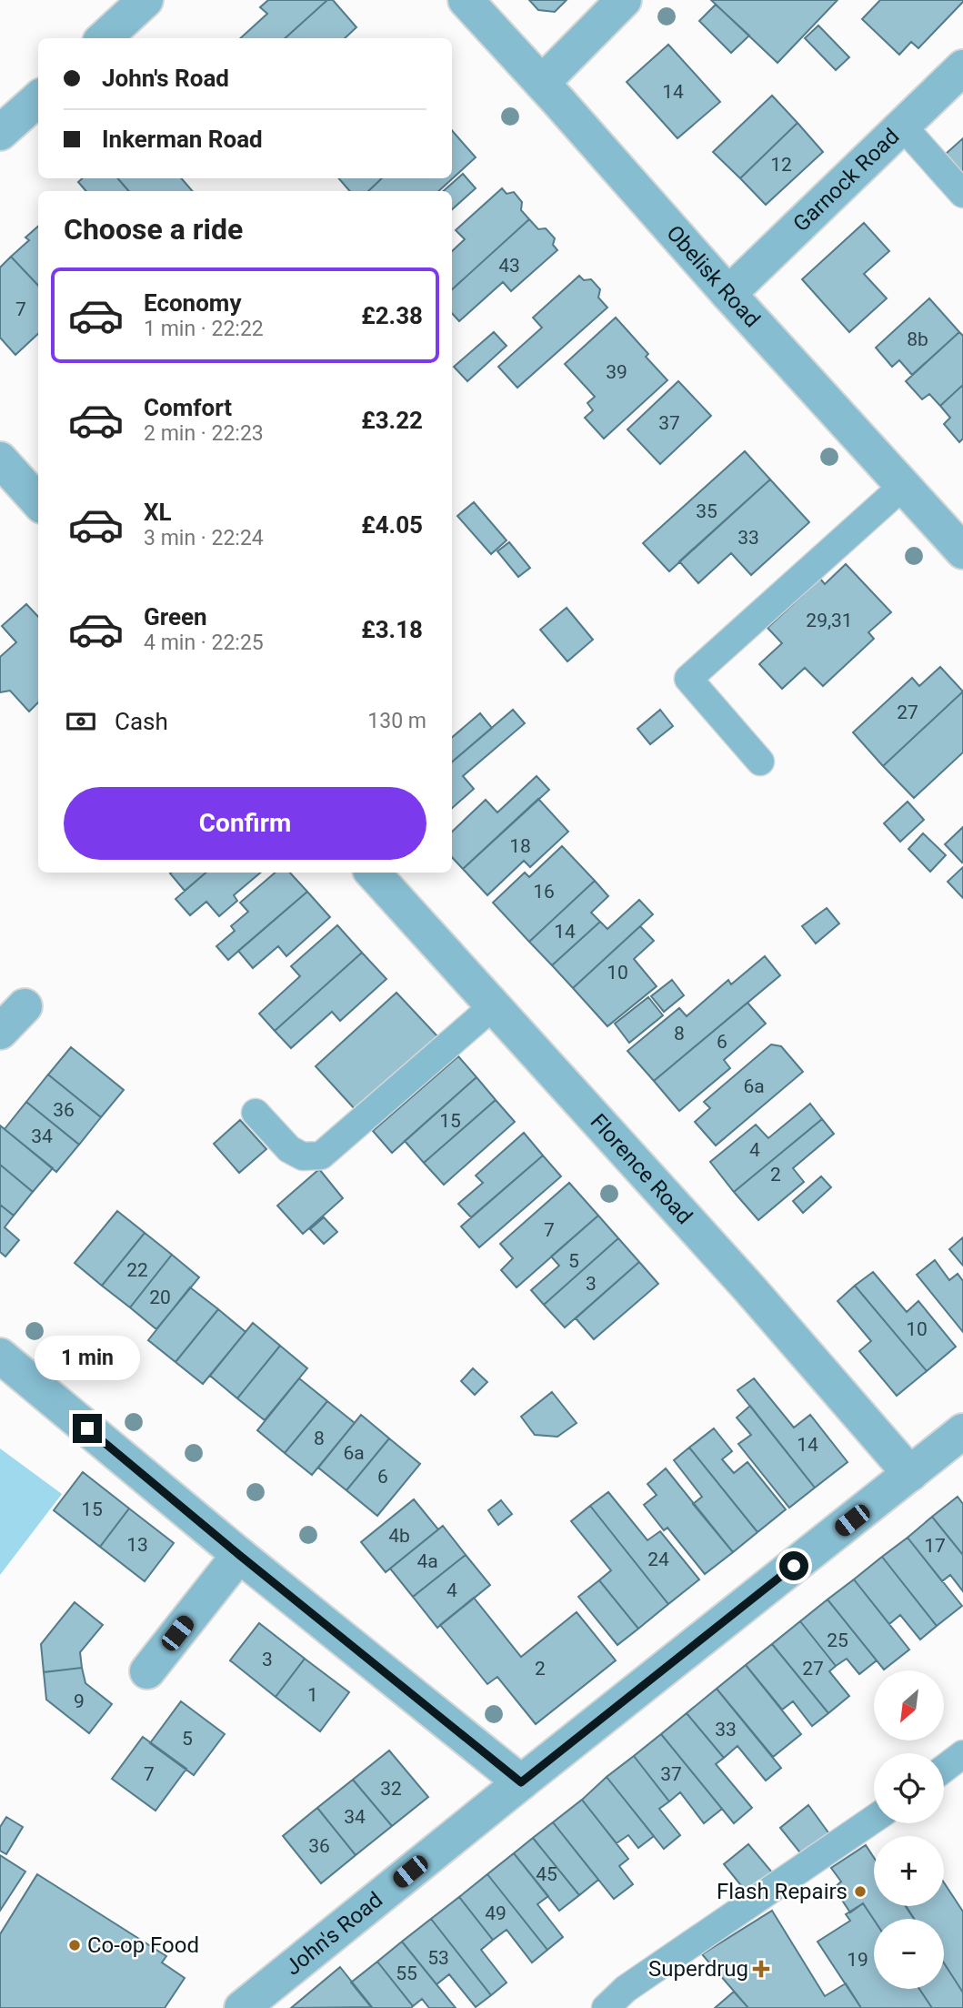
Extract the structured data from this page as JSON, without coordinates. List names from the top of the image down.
{
  "streets": {
    "street": [
      "Garnock Road",
      "Obelisk Road",
      "Florence Road",
      "John's Road"
    ]
  },
  "crossings": [
    ["Garnock Road", "Obelisk Road"],
    ["Florence Road", "John's Road"]
  ],
  "places": {
    "other": ["Flash Repairs", "Co-op Food"],
    "health": ["Superdrug"]
  },
  "house_numbers": [
    "14",
    "12",
    "43",
    "7",
    "8b",
    "39",
    "37",
    "35",
    "33",
    "29,31",
    "27",
    "18",
    "16",
    "14",
    "10",
    "8",
    "6",
    "6a",
    "36",
    "15",
    "34",
    "4",
    "2",
    "7",
    "5",
    "22",
    "3",
    "20",
    "10",
    "8",
    "14",
    "6a",
    "6",
    "15",
    "4b",
    "13",
    "17",
    "24",
    "4a",
    "4",
    "25",
    "3",
    "2",
    "27",
    "1",
    "9",
    "33",
    "5",
    "7",
    "37",
    "32",
    "34",
    "36",
    "45",
    "49",
    "53",
    "19",
    "55"
  ],
  "north": "bottom left",
  "page": {
    "banner": ["John's Road", "Inkerman Road"],
    "heading": "Choose a ride",
    "list": [
      {
        "name": "Economy",
        "note": "1 min · 22:22",
        "value": "£2.38"
      },
      {
        "name": "Comfort",
        "note": "2 min · 22:23",
        "value": "£3.22"
      },
      {
        "name": "XL",
        "note": "3 min · 22:24",
        "value": "£4.05"
      },
      {
        "name": "Green",
        "note": "4 min · 22:25",
        "value": "£3.18"
      }
    ],
    "pay": ["Cash", "130 m"],
    "buttons": "Confirm",
    "bubble": "1 min",
    "map_buttons": ["+", "−"]
  }
}
